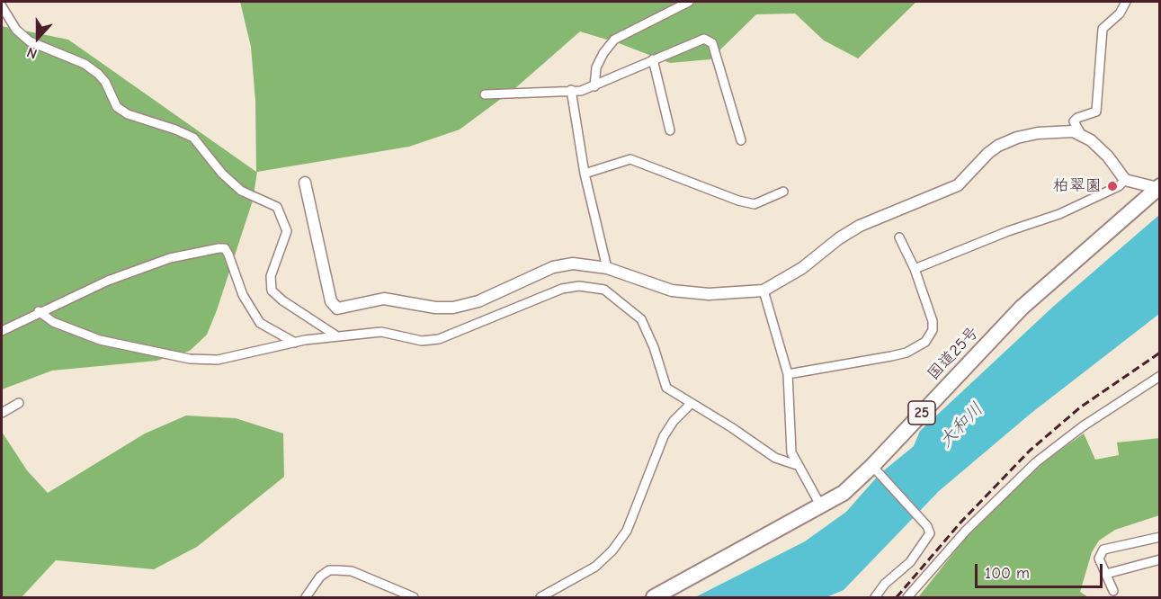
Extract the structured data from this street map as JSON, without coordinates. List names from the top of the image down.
{
  "streets": {
    "highway": ["国道25号", "25"]
  },
  "water": ["大和川"],
  "places": ["柏翠園"],
  "scale_bar": "100 m",
  "north": "bottom"
}
